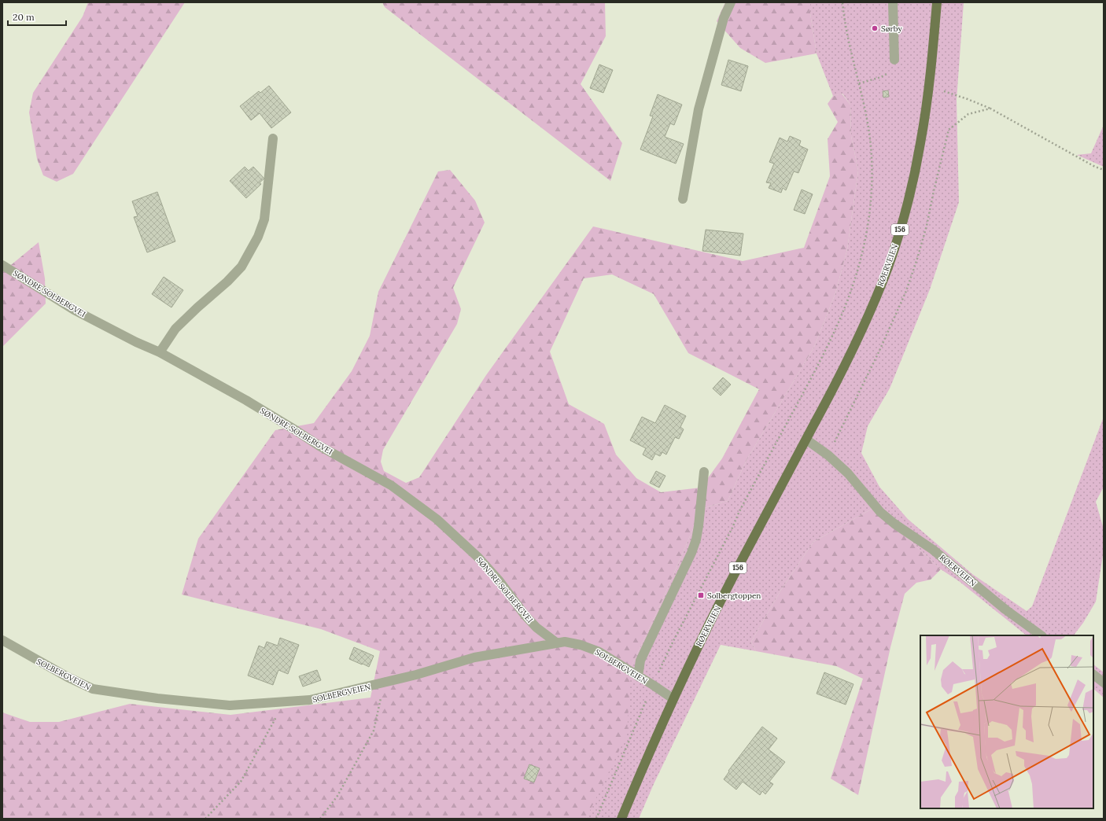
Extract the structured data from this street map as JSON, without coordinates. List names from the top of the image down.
{
  "streets": {
    "main road": ["156", "RØERVEIEN"],
    "street": ["SØNDRE SOLBERGVEI", "SOLBERGVEIEN"]
  },
  "crossings": [
    ["RØERVEIEN", "SOLBERGVEIEN"],
    ["SØNDRE SOLBERGVEI", "SOLBERGVEIEN"]
  ],
  "places": {
    "other": ["Sørby"],
    "transit": ["Solbergtoppen"]
  },
  "scale_bar": "20 m"
}
